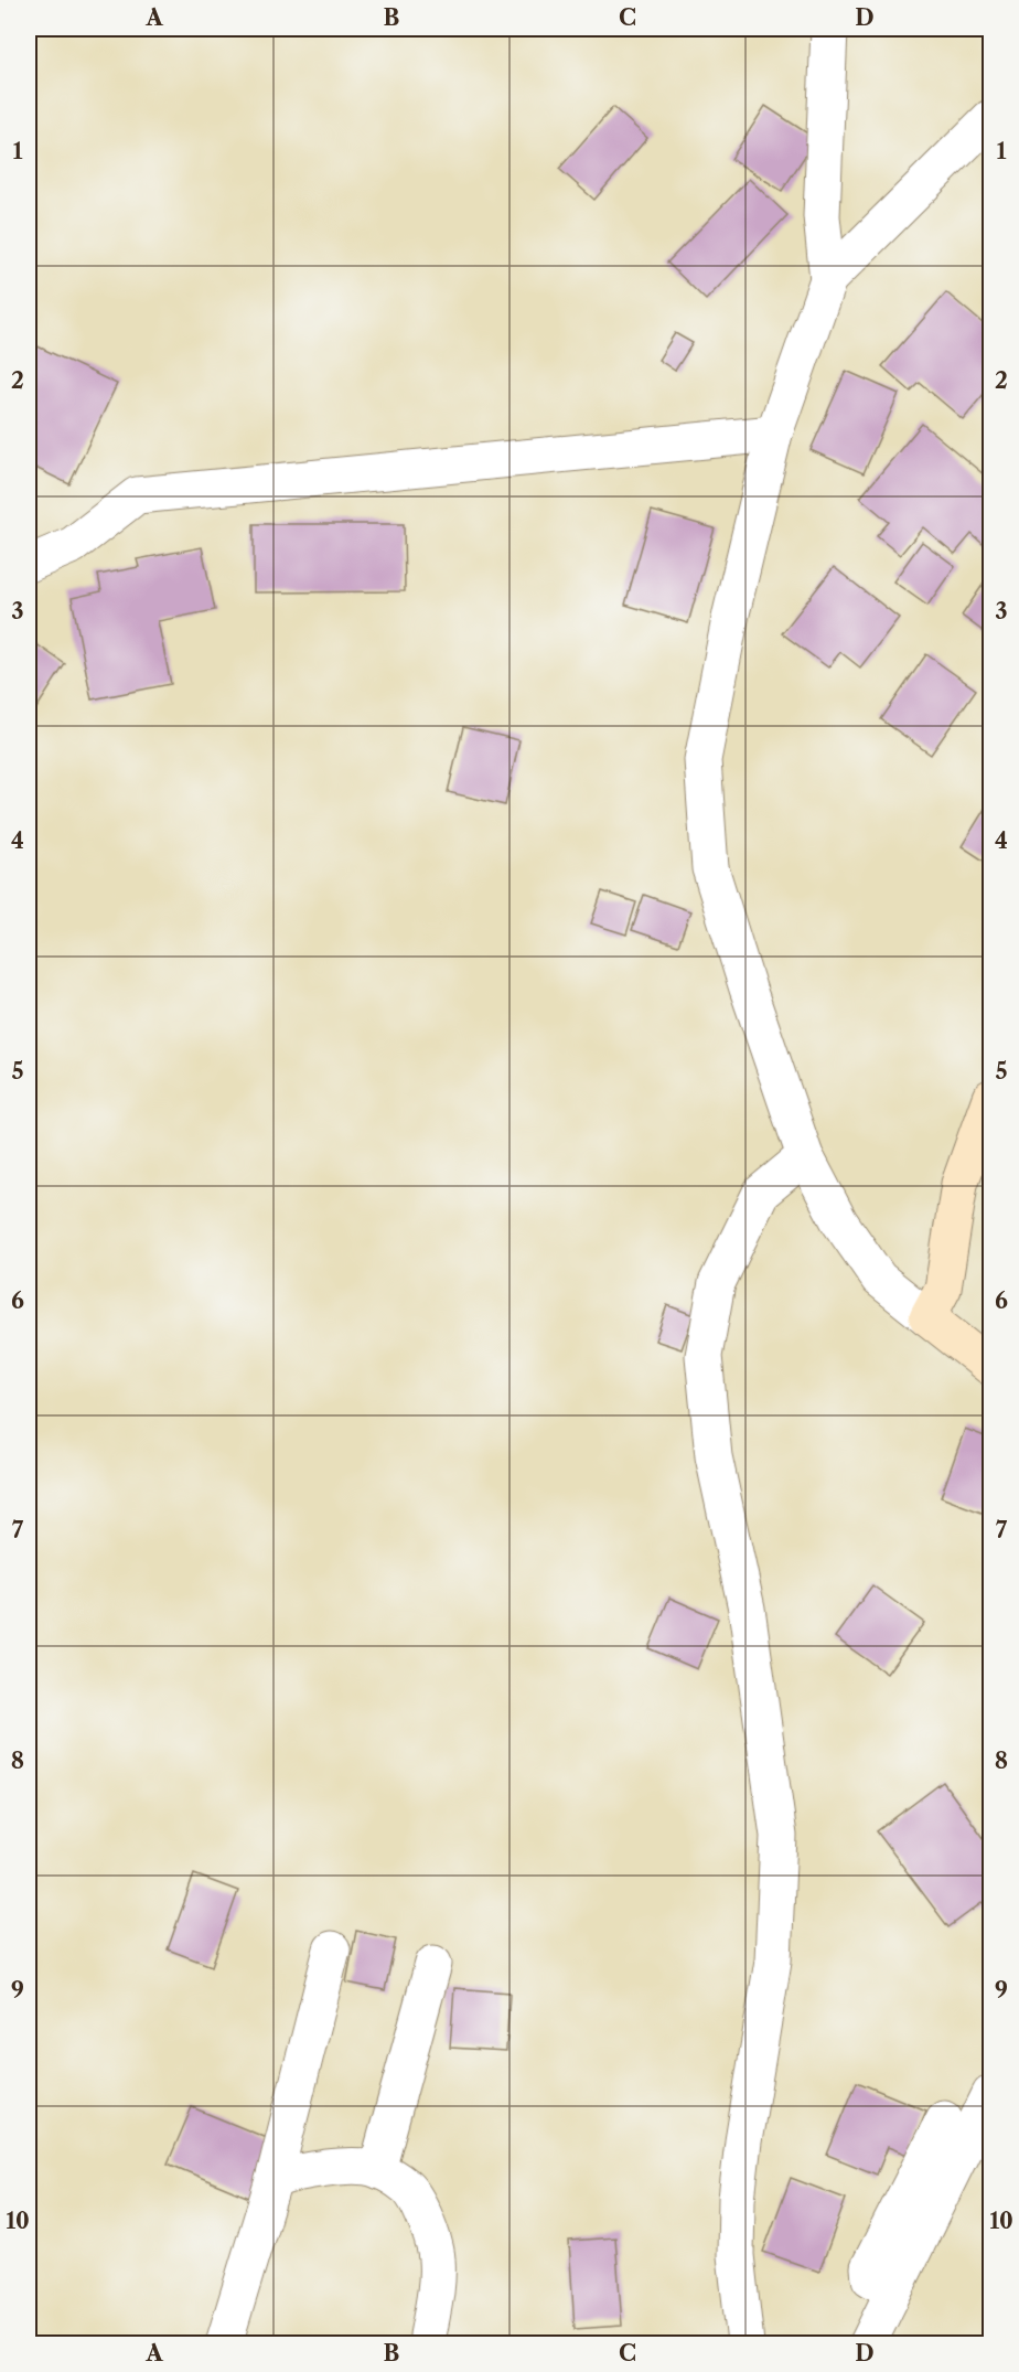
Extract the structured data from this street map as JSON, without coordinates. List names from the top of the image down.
{
  "grid": {
    "columns": [
      "A",
      "B",
      "C",
      "D"
    ],
    "rows": [
      "1",
      "2",
      "3",
      "4",
      "5",
      "6",
      "7",
      "8",
      "9",
      "10"
    ]
  }
}
